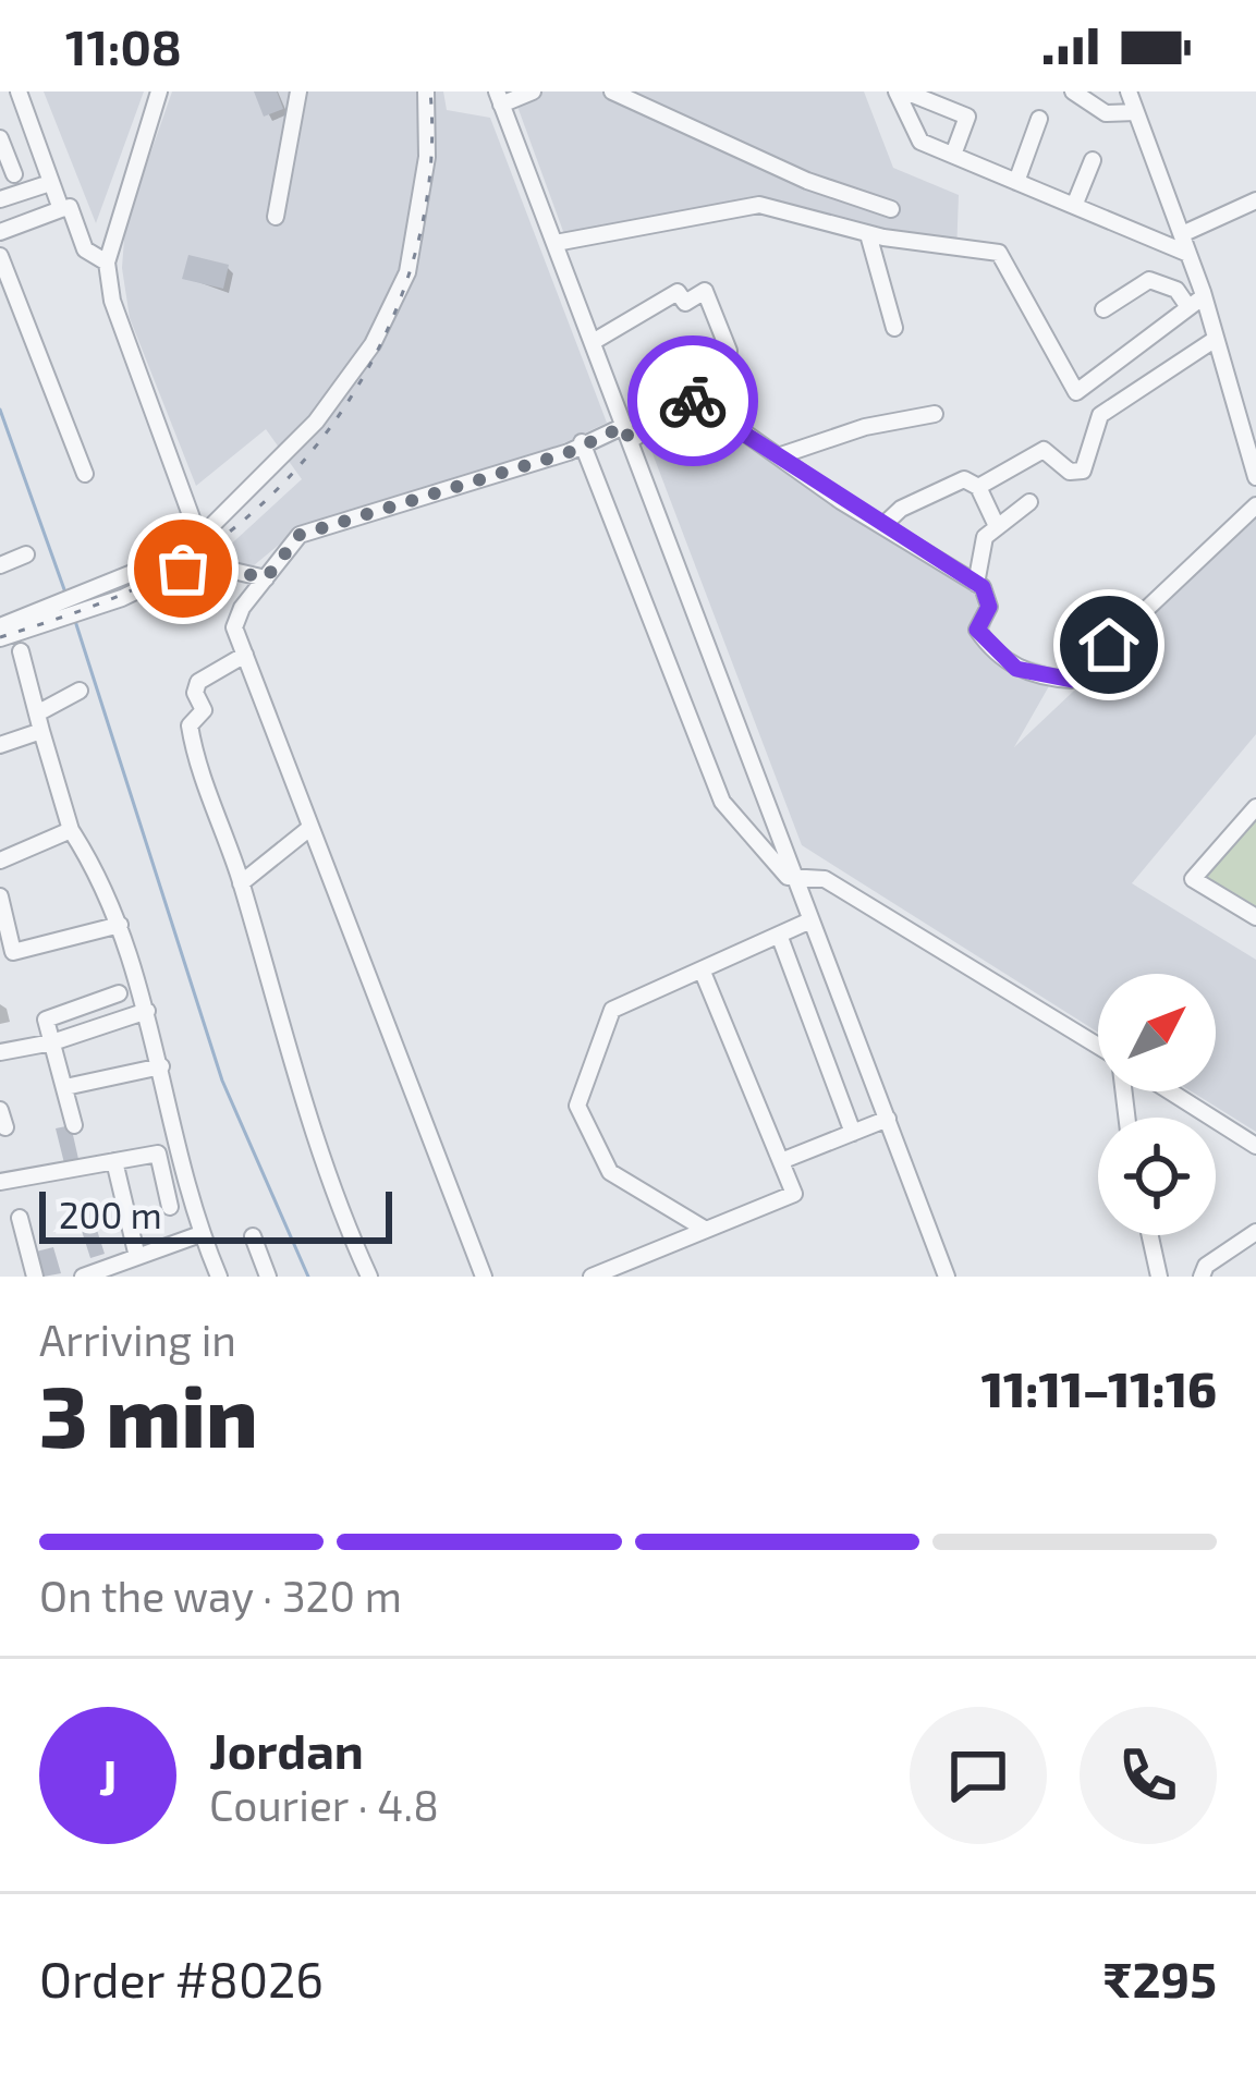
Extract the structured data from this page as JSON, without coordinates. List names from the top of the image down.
{
  "scale_bar": "200 m",
  "north": "top right",
  "page": {
    "status": "11:08",
    "scale": "200 m",
    "heading": ["3 min", "Arriving in", "11:11–11:16"],
    "panel": [
      "Jordan",
      "Courier · 4.8",
      "Order #8026",
      "₹295"
    ],
    "bar": "On the way · 320 m",
    "round": "J"
  }
}
